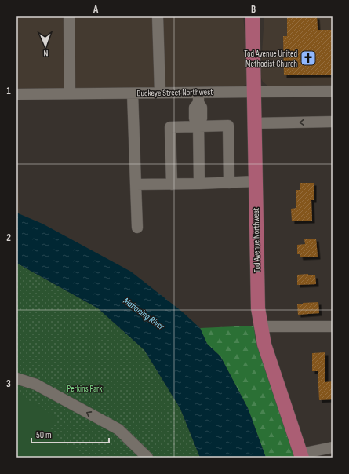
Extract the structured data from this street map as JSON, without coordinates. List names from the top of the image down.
{
  "streets": {
    "main road": ["Tod Avenue Northwest"],
    "street": ["Buckeye Street Northwest"]
  },
  "crossings": [
    ["Buckeye Street Northwest", "Tod Avenue Northwest"]
  ],
  "water": ["Mahoning River"],
  "parks": ["Perkins Park"],
  "places": {
    "church": ["Tod Avenue United Methodist Church"]
  },
  "scale_bar": "50 m",
  "north": "bottom",
  "grid": {
    "columns": ["A", "B"],
    "rows": ["1", "2", "3"]
  }
}
